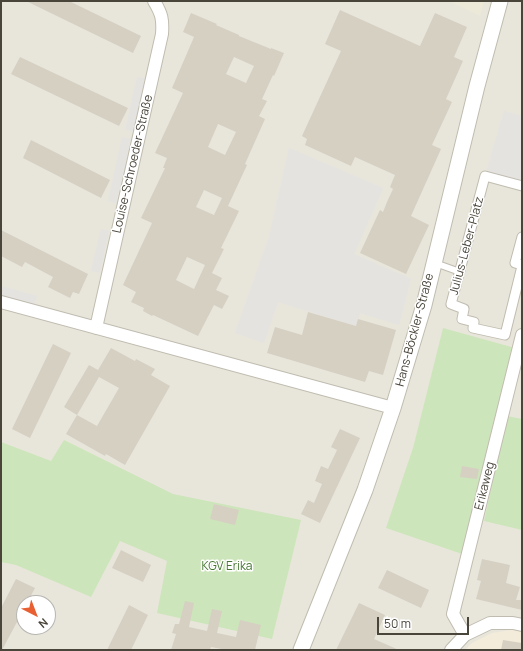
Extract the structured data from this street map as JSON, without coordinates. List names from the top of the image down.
{
  "streets": {
    "street": [
      "Louise-Schroeder-Straße",
      "Julius-Leber-Platz",
      "Hans-Böckler-Straße",
      "Erikaweg"
    ]
  },
  "parks": ["KGV Erika"],
  "scale_bar": "50 m",
  "north": "bottom right"
}
